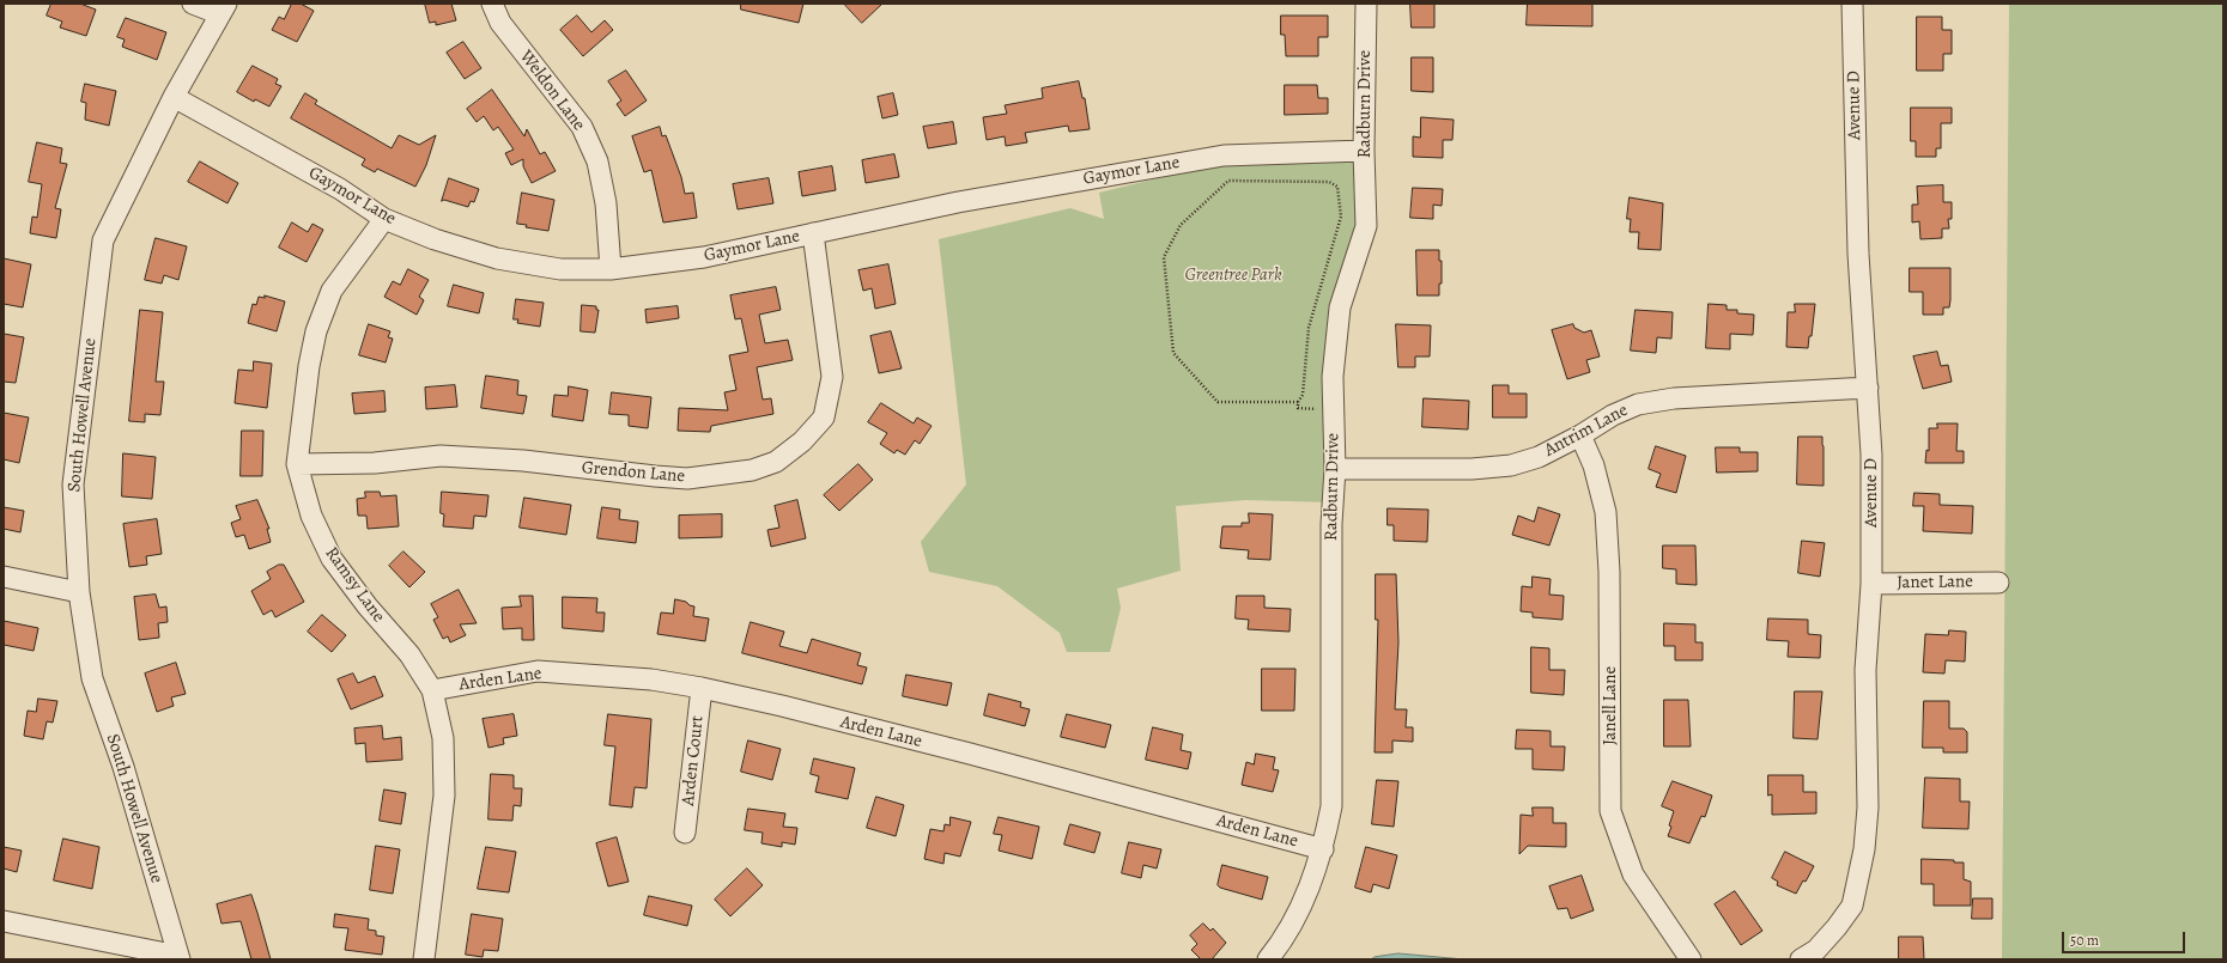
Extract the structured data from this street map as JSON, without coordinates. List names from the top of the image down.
{
  "streets": {
    "street": [
      "Weldon Lane",
      "Radburn Drive",
      "Avenue D",
      "Gaymor Lane",
      "South Howell Avenue",
      "Antrim Lane",
      "Grendon Lane",
      "Janet Lane",
      "Ramsy Lane",
      "Arden Lane",
      "Janell Lane",
      "Arden Court"
    ]
  },
  "crossings": [
    ["Weldon Lane", "Gaymor Lane"],
    ["Radburn Drive", "Gaymor Lane"],
    ["Radburn Drive", "Antrim Lane"],
    ["Radburn Drive", "Arden Lane"],
    ["Avenue D", "Antrim Lane"],
    ["Avenue D", "Janet Lane"],
    ["Gaymor Lane", "South Howell Avenue"],
    ["Gaymor Lane", "Grendon Lane"],
    ["Gaymor Lane", "Ramsy Lane"],
    ["Antrim Lane", "Janell Lane"],
    ["Grendon Lane", "Ramsy Lane"],
    ["Ramsy Lane", "Arden Lane"],
    ["Arden Lane", "Arden Court"]
  ],
  "parks": ["Greentree Park"],
  "scale_bar": "50 m"
}
